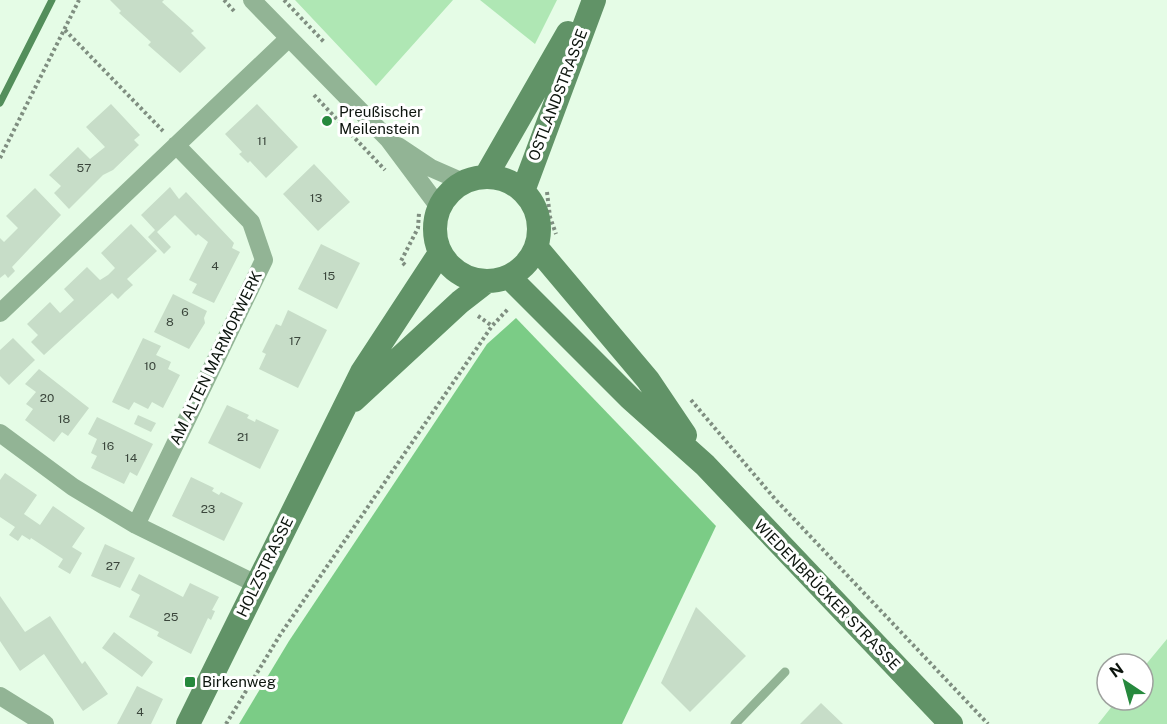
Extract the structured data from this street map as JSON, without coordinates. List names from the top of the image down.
{
  "streets": {
    "main road": ["OSTLANDSTRASSE", "HOLZSTRASSE", "WIEDENBRÜCKER STRASSE"],
    "street": ["AM ALTEN MARMORWERK"]
  },
  "crossings": [
    ["OSTLANDSTRASSE", "HOLZSTRASSE"],
    ["OSTLANDSTRASSE", "WIEDENBRÜCKER STRASSE"],
    ["HOLZSTRASSE", "WIEDENBRÜCKER STRASSE"]
  ],
  "places": {
    "other": ["Preußischer Meilenstein"],
    "transit": ["Birkenweg"]
  },
  "house_numbers": [
    "11",
    "57",
    "13",
    "4",
    "15",
    "6",
    "8",
    "17",
    "10",
    "20",
    "18",
    "21",
    "16",
    "14",
    "23",
    "27",
    "25",
    "4"
  ],
  "north": "top left"
}
